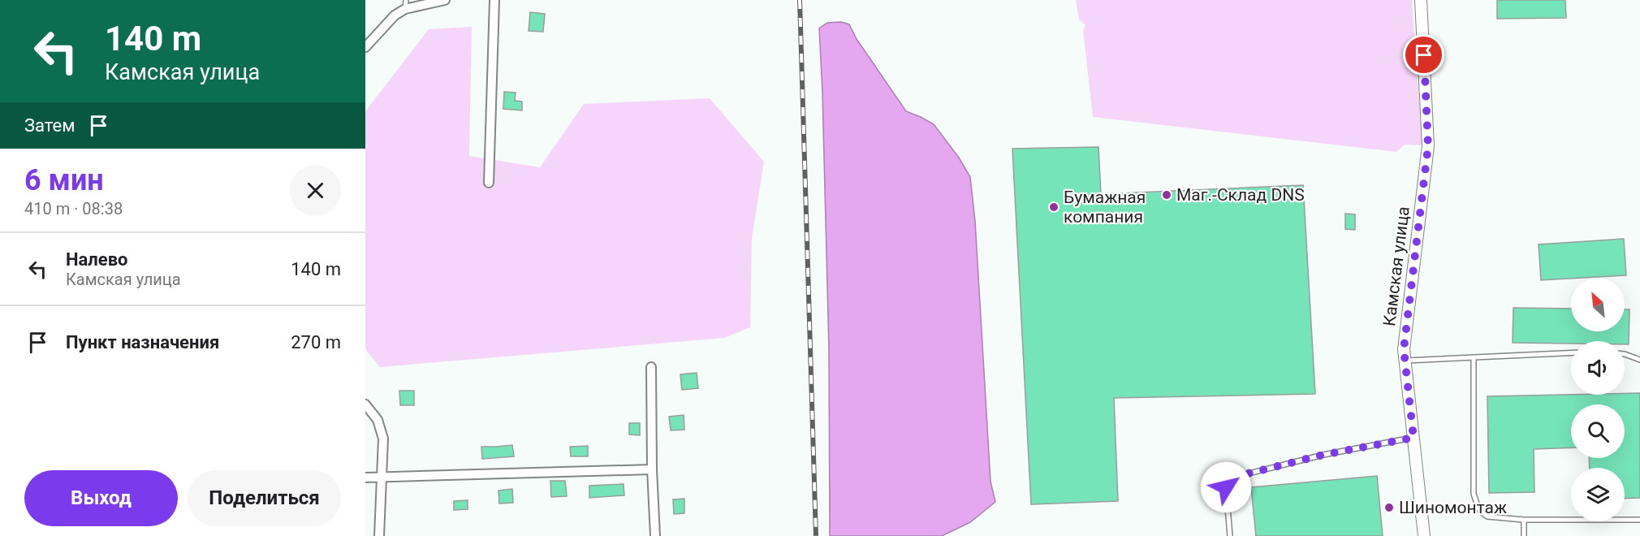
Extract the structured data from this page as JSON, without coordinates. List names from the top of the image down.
{
  "streets": {
    "main road": ["Камская улица"]
  },
  "places": ["Маг.-Склад DNS", "Бумажная компания", "Шиномонтаж"],
  "north": "top left",
  "page": {
    "turn": ["140 m", "Камская улица"],
    "then": "Затем",
    "heading": ["6 мин", "410 m · 08:38"],
    "list": [
      {
        "name": "Налево",
        "note": "Камская улица",
        "value": "140 m"
      },
      {
        "name": "Пункт назначения",
        "value": "270 m"
      }
    ],
    "buttons": ["Выход", "Поделиться"]
  }
}
